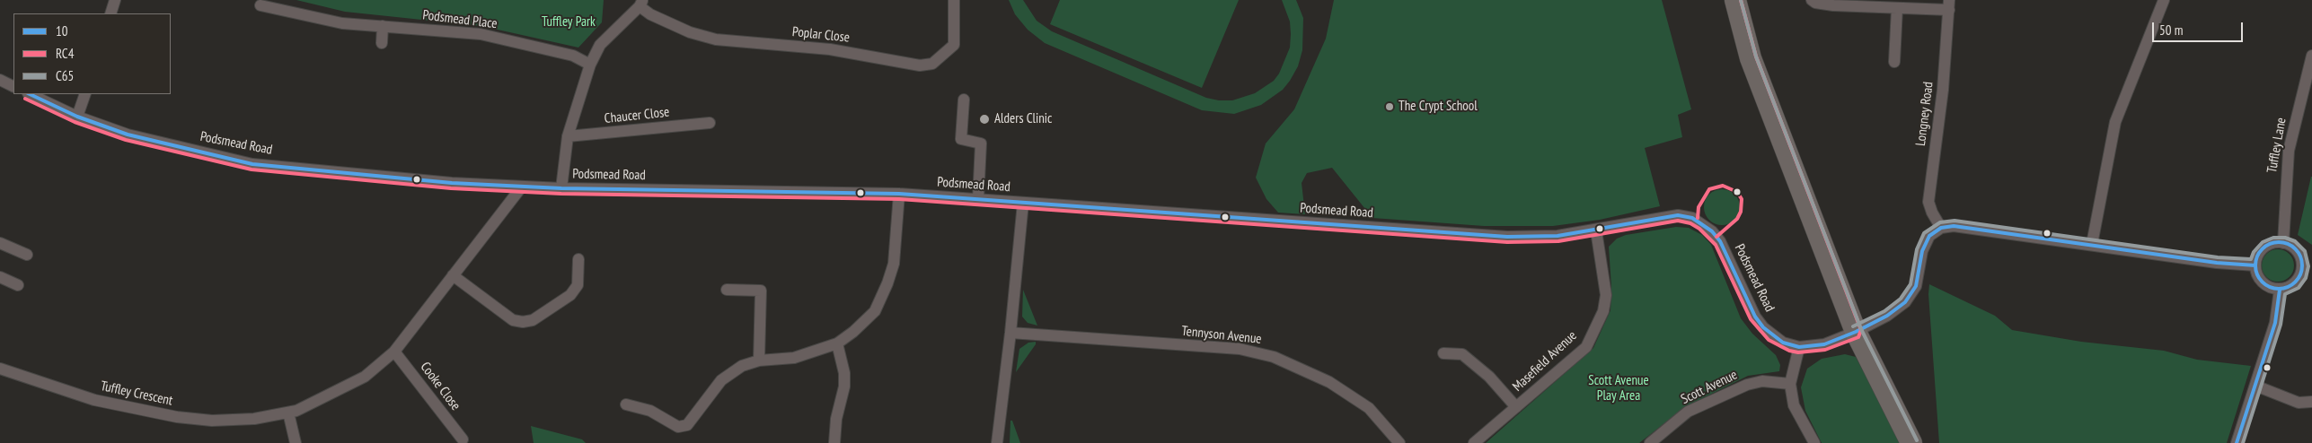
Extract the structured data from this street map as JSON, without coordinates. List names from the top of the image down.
{
  "streets": {
    "street": [
      "Podsmead Place",
      "Poplar Close",
      "Longney Road",
      "Chaucer Close",
      "Podsmead Road",
      "Tuffley Lane",
      "Tennyson Avenue",
      "Masefield Avenue",
      "Cooke Close",
      "Scott Avenue",
      "Tuffley Crescent"
    ]
  },
  "crossings": [
    ["Longney Road", "Podsmead Road"],
    ["Podsmead Road", "Masefield Avenue"],
    ["Podsmead Road", "Tuffley Crescent"],
    ["Cooke Close", "Tuffley Crescent"]
  ],
  "parks": ["Tuffley Park", "Scott Avenue Play Area"],
  "places": ["The Crypt School", "Alders Clinic"],
  "lines": ["transit line RC4", "transit line C65", "transit line 10"],
  "legend": ["10", "RC4", "C65"],
  "scale_bar": "50 m"
}
